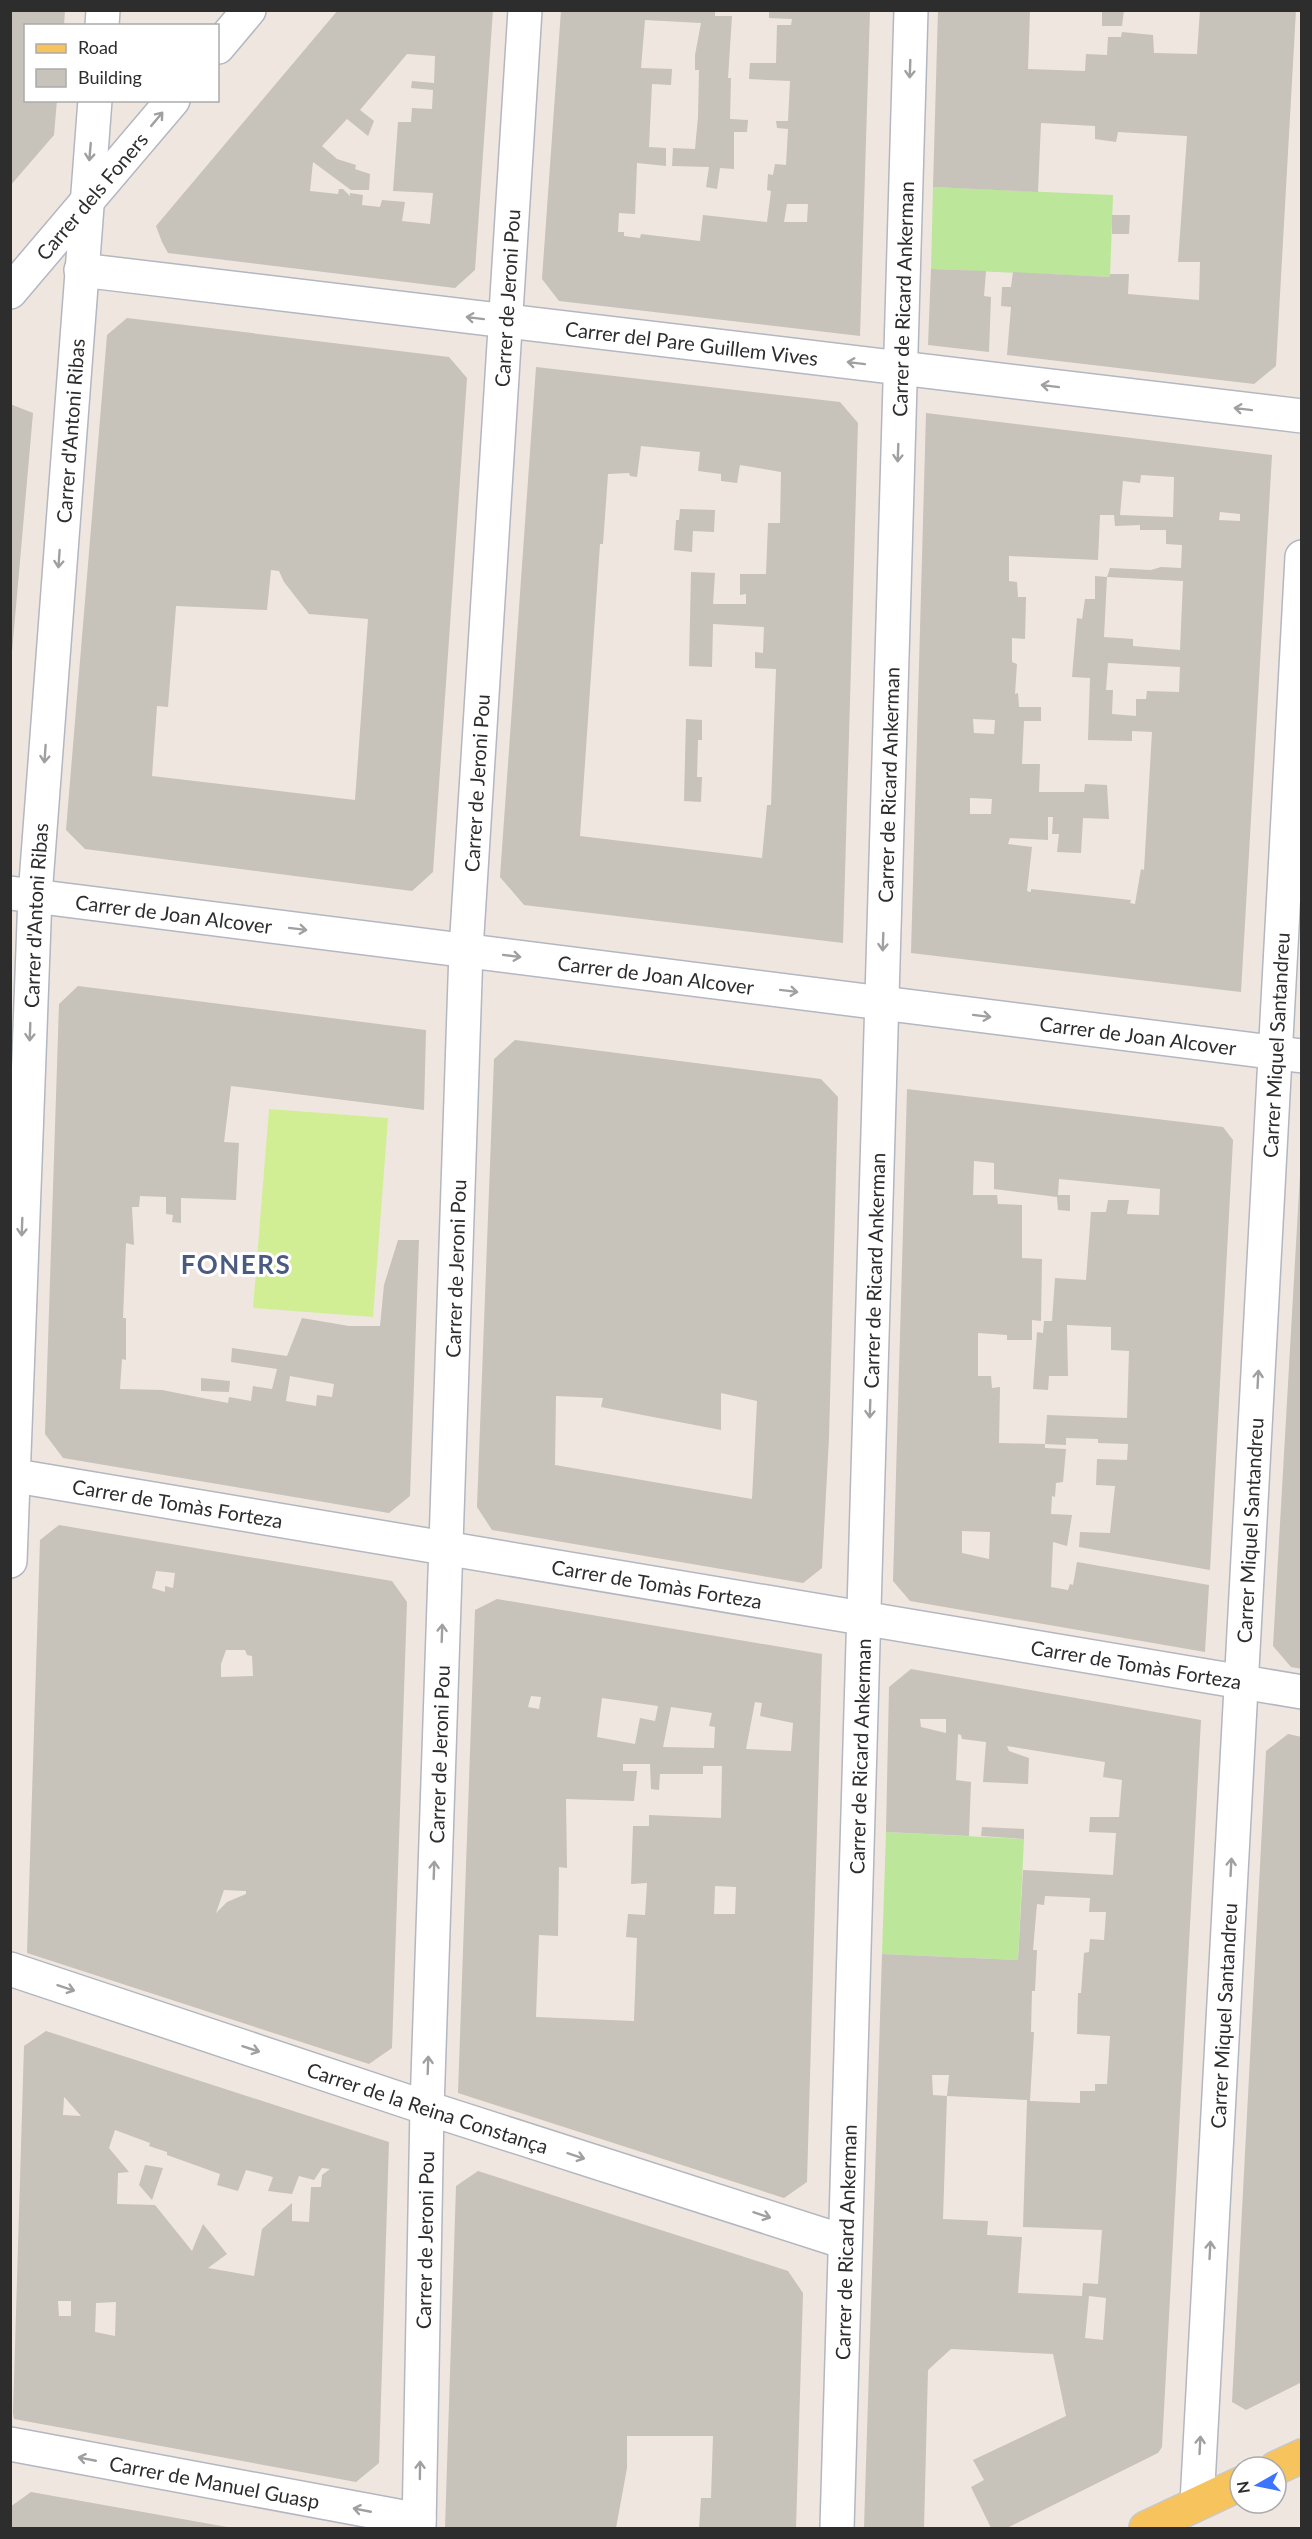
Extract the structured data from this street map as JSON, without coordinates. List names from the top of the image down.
{
  "streets": {
    "street": [
      "Carrer dels Foners",
      "Carrer de Jeroni Pou",
      "Carrer de Ricard Ankerman",
      "Carrer del Pare Guillem Vives",
      "Carrer d'Antoni Ribas",
      "Carrer de Joan Alcover",
      "Carrer Miquel Santandreu",
      "Carrer de Tomàs Forteza",
      "Carrer de la Reina Constança",
      "Carrer de Manuel Guasp"
    ]
  },
  "crossings": [
    ["Carrer de Jeroni Pou", "Carrer del Pare Guillem Vives"],
    ["Carrer de Jeroni Pou", "Carrer de Joan Alcover"],
    ["Carrer de Jeroni Pou", "Carrer de Tomàs Forteza"],
    ["Carrer de Jeroni Pou", "Carrer de la Reina Constança"],
    ["Carrer de Jeroni Pou", "Carrer de Manuel Guasp"],
    ["Carrer de Ricard Ankerman", "Carrer del Pare Guillem Vives"],
    ["Carrer de Ricard Ankerman", "Carrer de Joan Alcover"],
    ["Carrer de Ricard Ankerman", "Carrer de Tomàs Forteza"],
    ["Carrer de Ricard Ankerman", "Carrer de la Reina Constança"],
    ["Carrer del Pare Guillem Vives", "Carrer d'Antoni Ribas"],
    ["Carrer d'Antoni Ribas", "Carrer de Joan Alcover"],
    ["Carrer d'Antoni Ribas", "Carrer de Tomàs Forteza"],
    ["Carrer de Joan Alcover", "Carrer Miquel Santandreu"],
    ["Carrer Miquel Santandreu", "Carrer de Tomàs Forteza"]
  ],
  "one_way": [
    "Carrer dels Foners",
    "Carrer de Jeroni Pou",
    "Carrer de Ricard Ankerman",
    "Carrer del Pare Guillem Vives",
    "Carrer d'Antoni Ribas",
    "Carrer de Joan Alcover",
    "Carrer Miquel Santandreu",
    "Carrer de la Reina Constança",
    "Carrer de Manuel Guasp"
  ],
  "districts": ["FONERS"],
  "legend": ["Road", "Building"],
  "north": "left"
}
